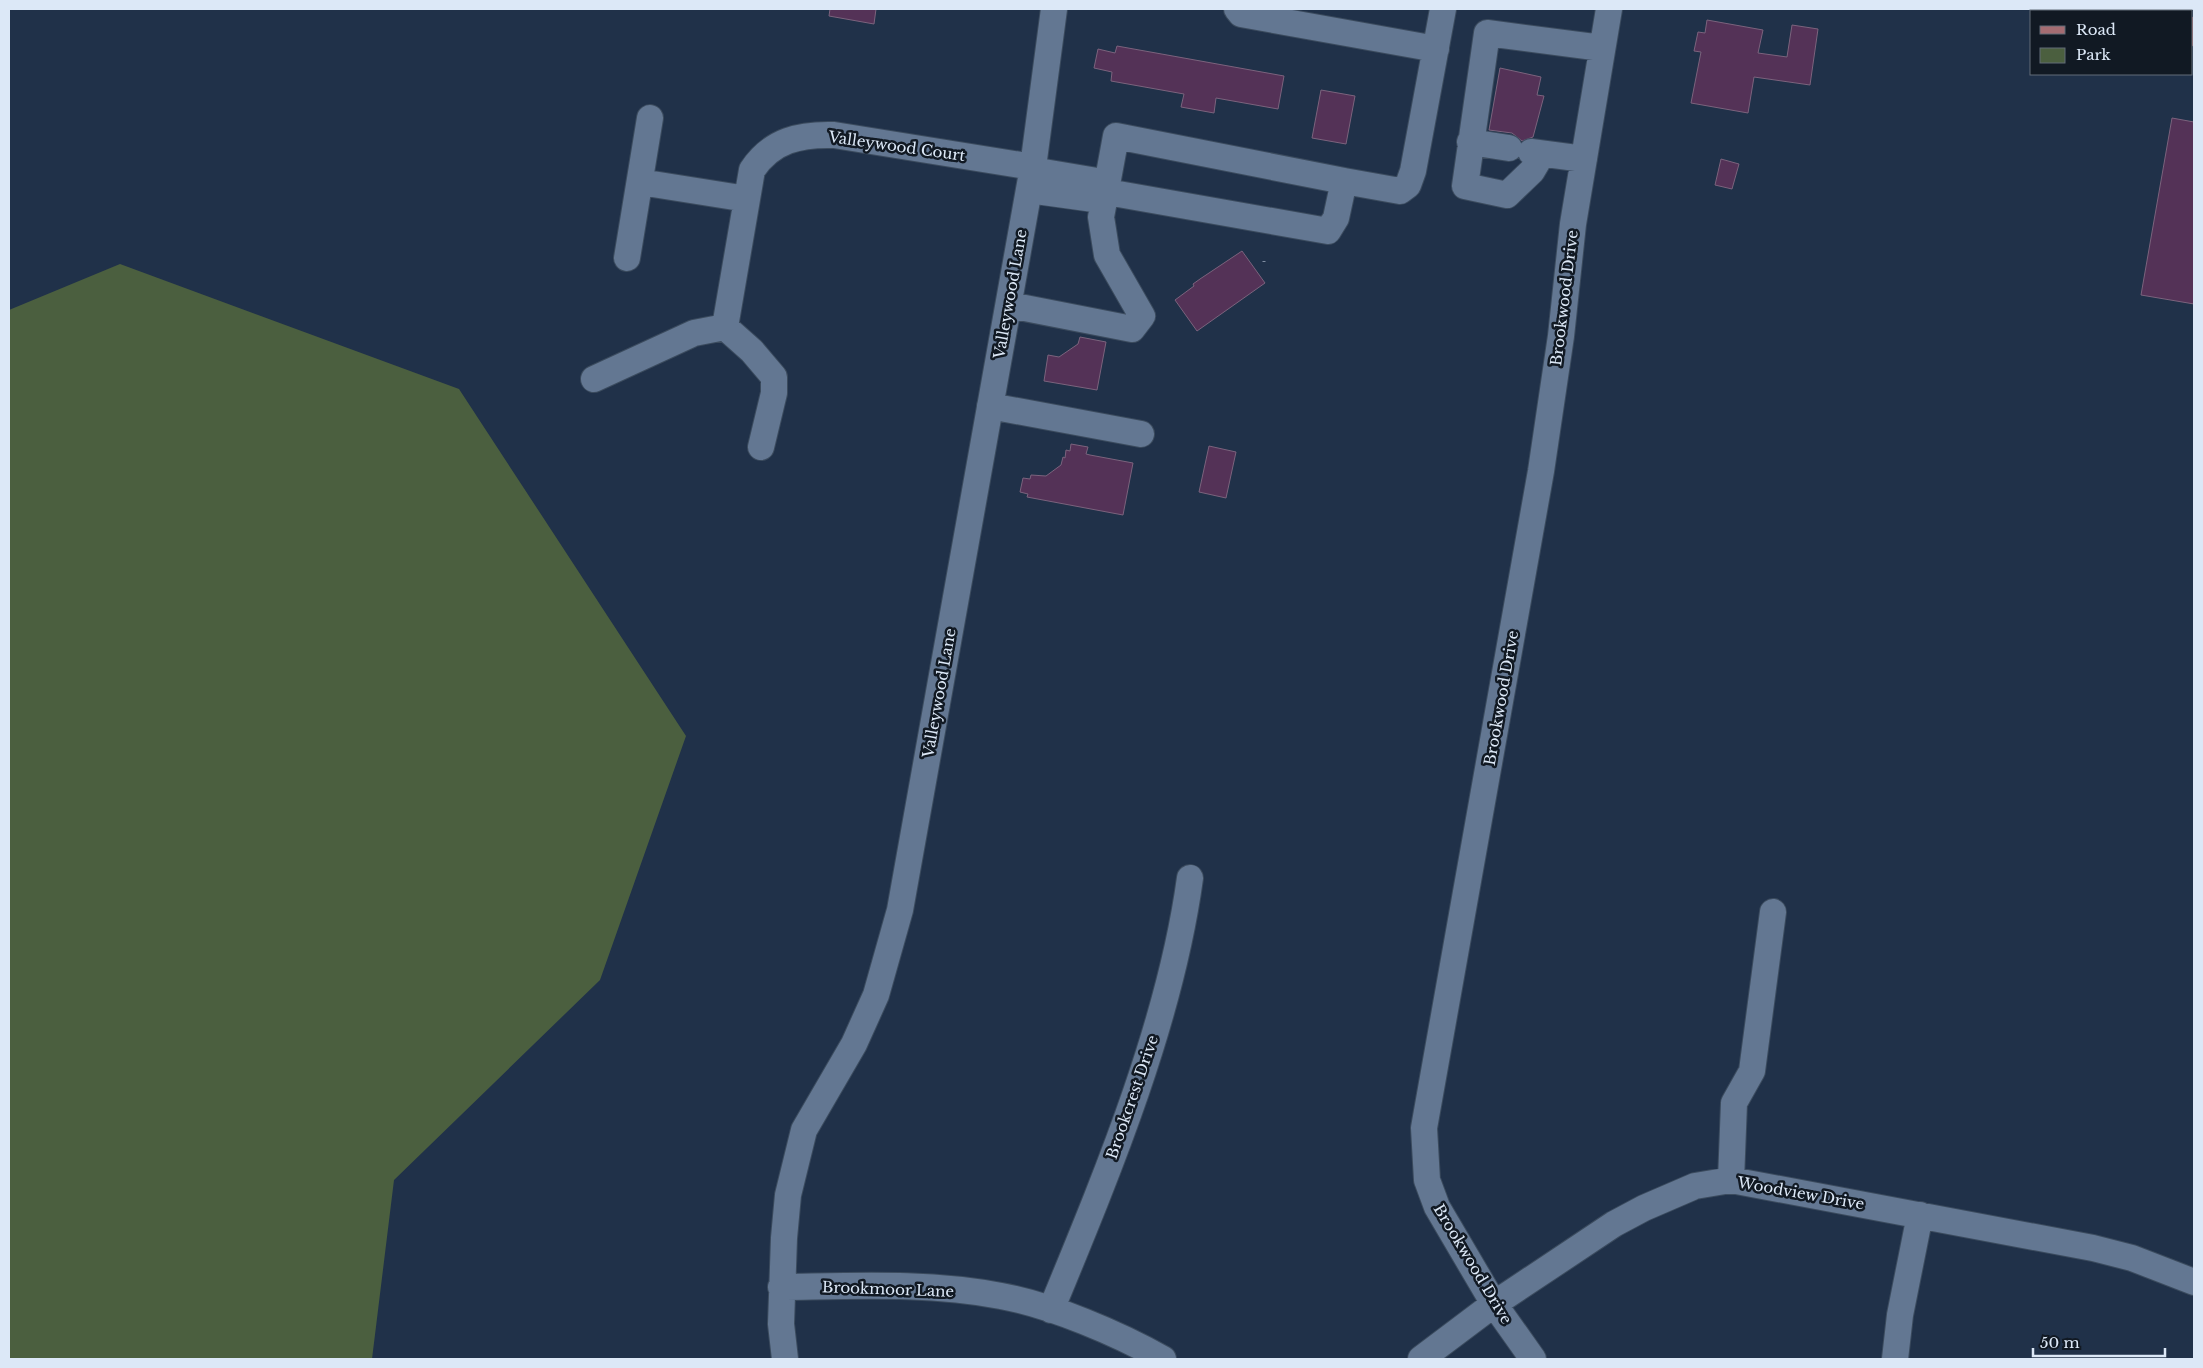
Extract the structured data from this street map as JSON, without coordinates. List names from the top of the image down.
{
  "streets": {
    "street": [
      "Valleywood Court",
      "Valleywood Lane",
      "Brookwood Drive",
      "Brookcrest Drive",
      "Woodview Drive",
      "Brookmoor Lane"
    ]
  },
  "crossings": [
    ["Valleywood Court", "Valleywood Lane"],
    ["Valleywood Lane", "Brookmoor Lane"],
    ["Brookwood Drive", "Woodview Drive"],
    ["Brookcrest Drive", "Brookmoor Lane"]
  ],
  "legend": ["Road", "Park"],
  "scale_bar": "50 m"
}
